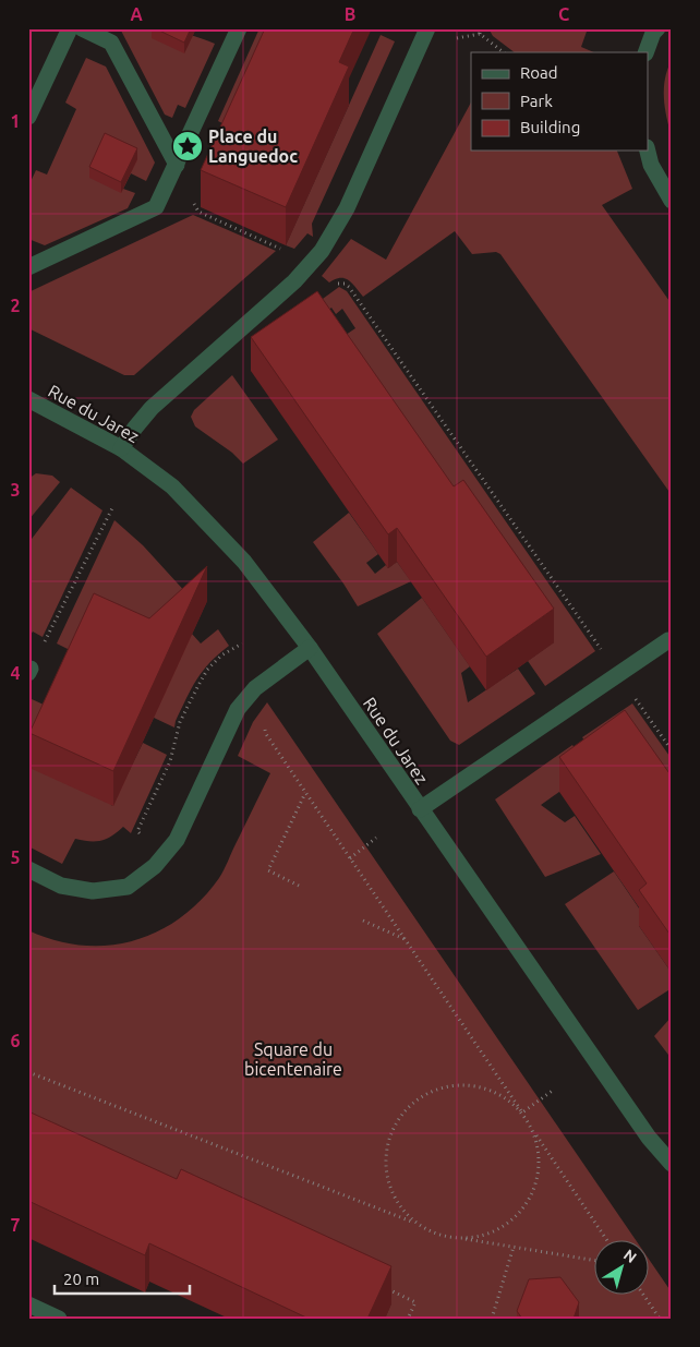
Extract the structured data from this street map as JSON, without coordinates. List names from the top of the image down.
{
  "streets": {
    "street": ["Rue du Jarez"]
  },
  "parks": ["Square du bicentenaire"],
  "places": {
    "place": ["Place du Languedoc"]
  },
  "legend": ["Road", "Park", "Building"],
  "scale_bar": "20 m",
  "north": "top right",
  "grid": {
    "columns": ["A", "B", "C"],
    "rows": [
      "1",
      "2",
      "3",
      "4",
      "5",
      "6",
      "7"
    ]
  }
}
